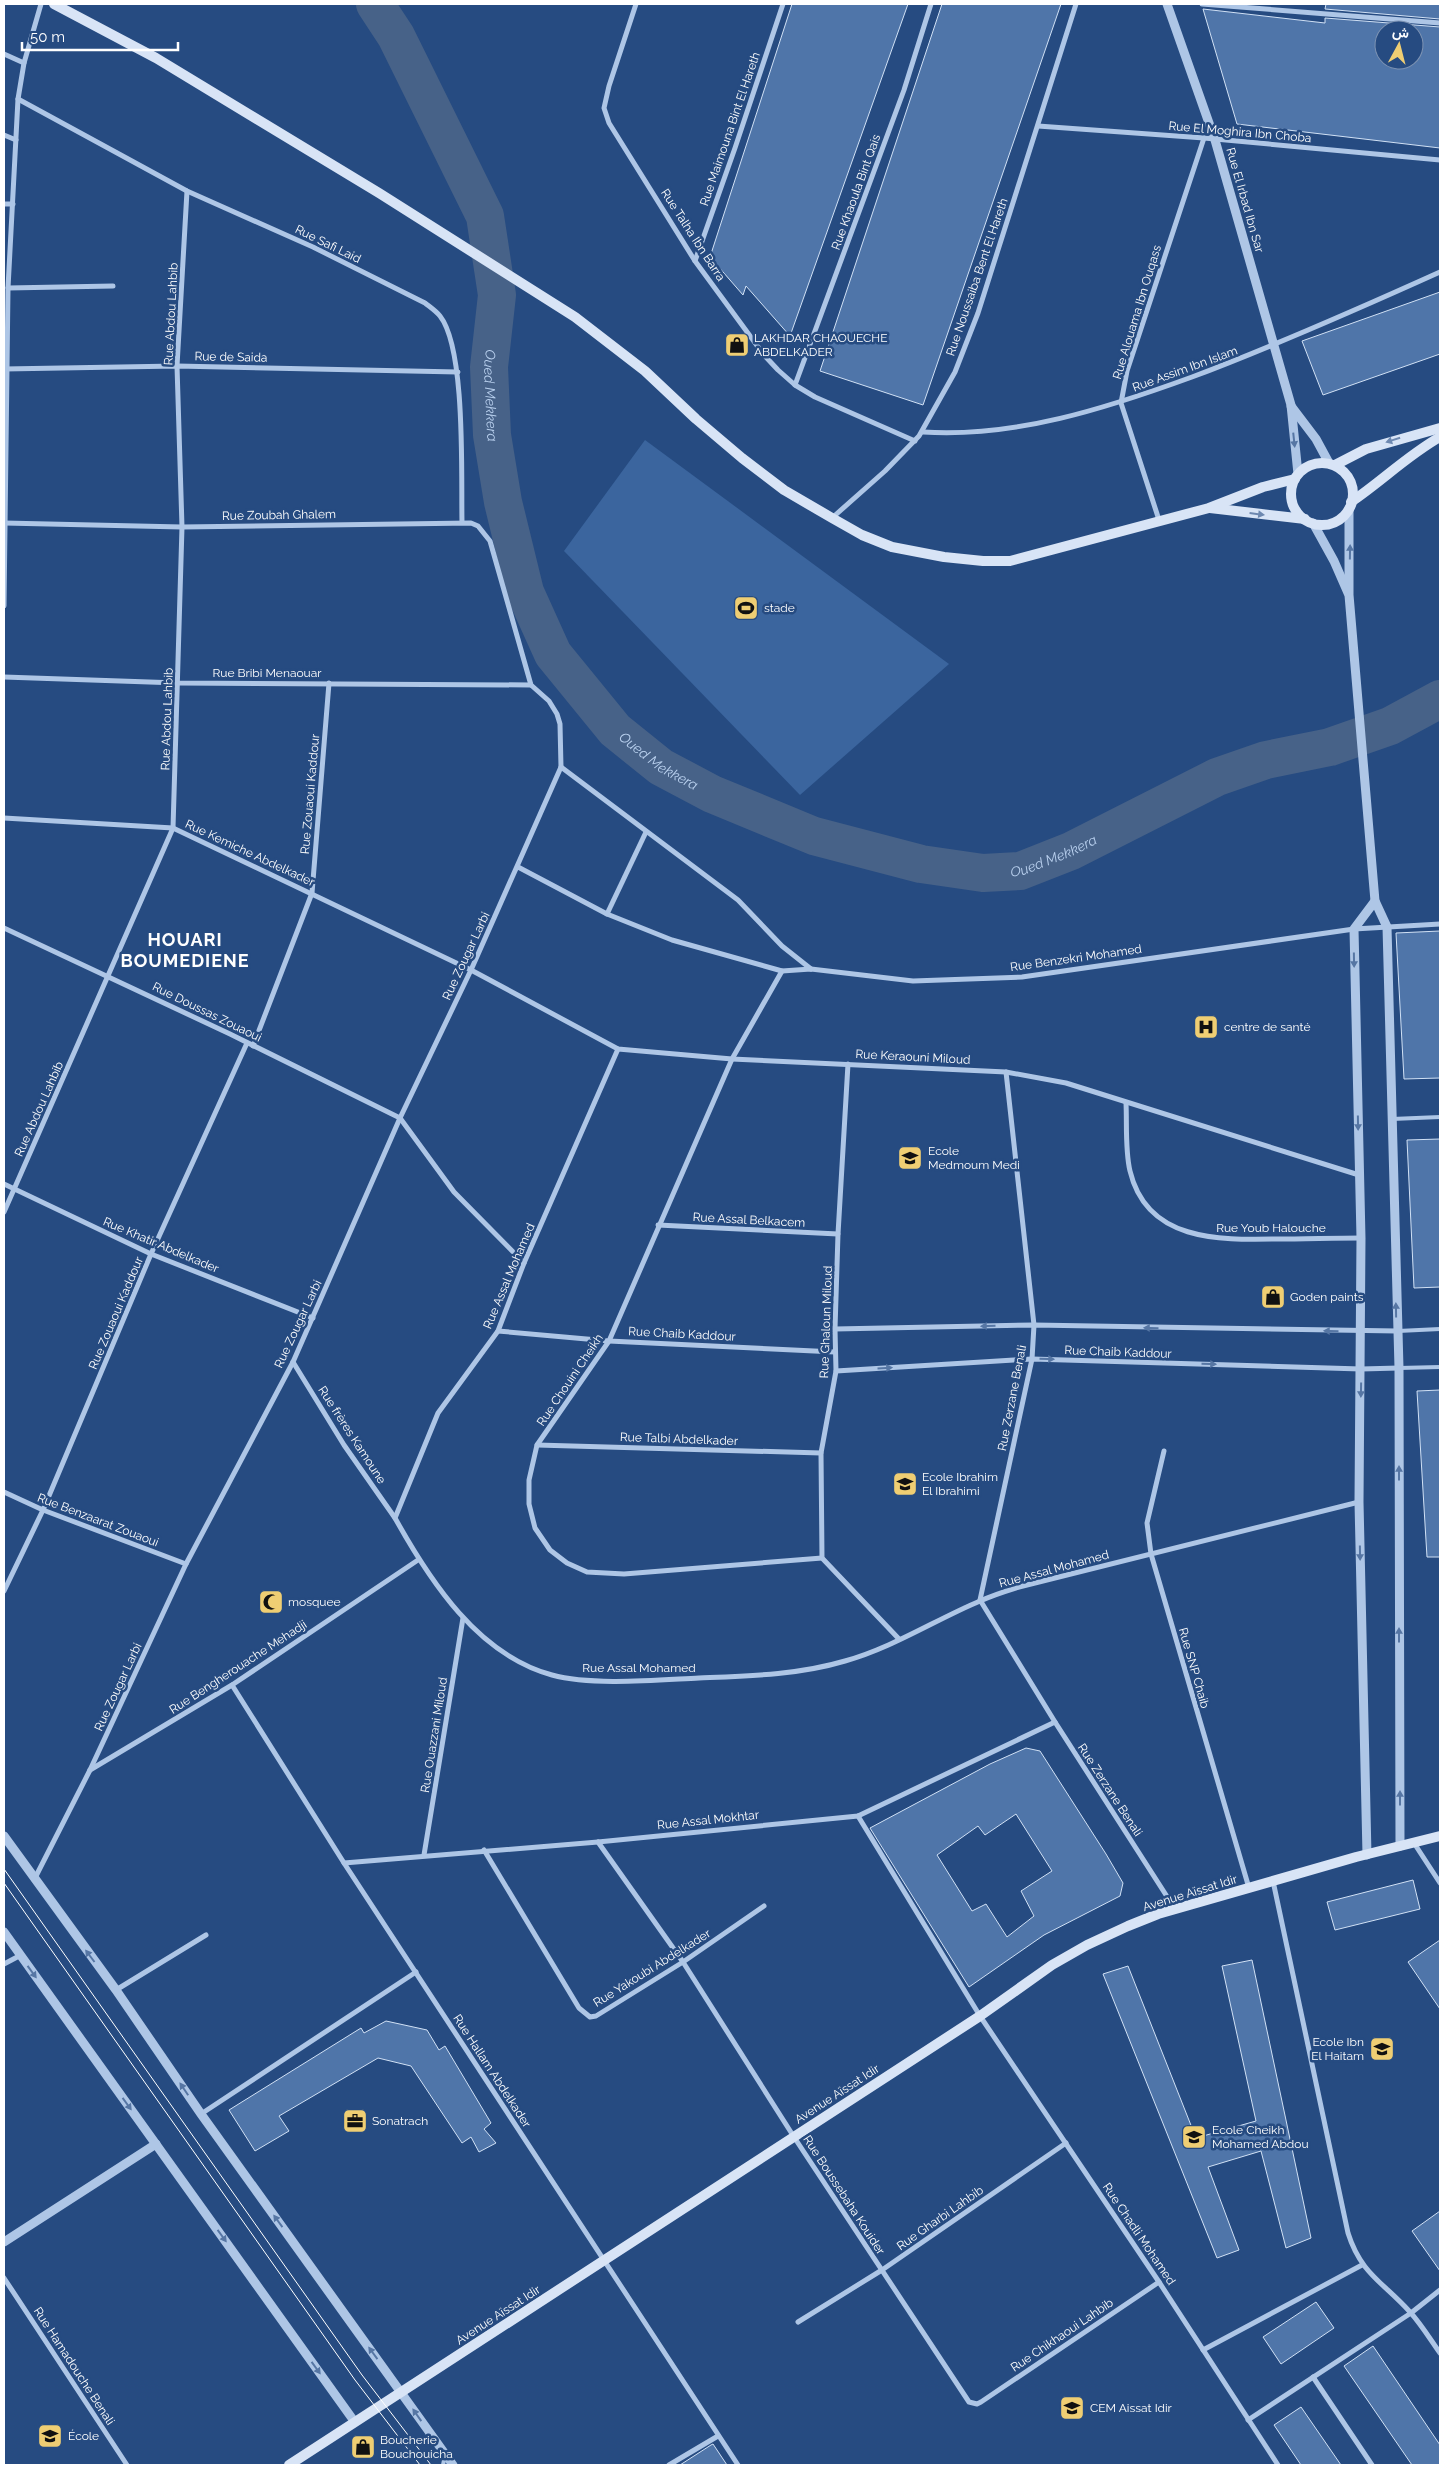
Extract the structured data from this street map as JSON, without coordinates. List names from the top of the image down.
{
  "streets": {
    "main road": ["Avenue Aïssat Idir"],
    "street": [
      "Rue Maimouna Bint El Hareth",
      "Rue El Moghira Ibn Choba",
      "Rue Khaoula Bint Qais",
      "Rue El Irbad Ibn Sar",
      "Rue Talha Ibn Barra",
      "Rue Safi Laid",
      "Rue Noussaiba Bent El Hareth",
      "Rue Alouama Ibn Ouqass",
      "Rue Abdou Lahbib",
      "Rue de Saida",
      "Rue Assim Ibn Islam",
      "Rue Zoubah Ghalem",
      "Rue Bribi Menaouar",
      "Rue Zouaoui Kaddour",
      "Rue Kemiche Abdelkader",
      "Rue Zougar Larbi",
      "Rue Benzekri Mohamed",
      "Rue Doussas Zouaoui",
      "Rue Keraouni Miloud",
      "Rue Assal Belkacem",
      "Rue Youb Halouche",
      "Rue Khatir Abdelkader",
      "Rue Assal Mohamed",
      "Rue Ghaloun Miloud",
      "Rue Chaib Kaddour",
      "Rue Chouini Cheikh",
      "Rue Zerzane Benali",
      "Rue frères Kamoune",
      "Rue Talbi Abdelkader",
      "Rue Benzaarat Zouaoui",
      "Rue Bengherouache Mehadji",
      "Rue SNP Chaib",
      "Rue Ouazzani Miloud",
      "Rue Assal Mokhtar",
      "Rue Yakoubi Abdelkader",
      "Rue Hallam Abdelkader",
      "Rue Boussebaha Kouider",
      "Rue Gharbi Lahbib",
      "Rue Chadli Mohamed",
      "Rue Chikhaoui Lahbib",
      "Rue Hamadouche Benali"
    ]
  },
  "crossings": [
    ["Rue Maimouna Bint El Hareth", "Rue Talha Ibn Barra"],
    ["Rue El Moghira Ibn Choba", "Rue El Irbad Ibn Sar"],
    ["Rue El Moghira Ibn Choba", "Rue Noussaiba Bent El Hareth"],
    ["Rue El Moghira Ibn Choba", "Rue Alouama Ibn Ouqass"],
    ["Rue Khaoula Bint Qais", "Rue Talha Ibn Barra"],
    ["Rue El Irbad Ibn Sar", "Rue Assim Ibn Islam"],
    ["Rue Talha Ibn Barra", "Rue Noussaiba Bent El Hareth"],
    ["Rue Safi Laid", "Rue Abdou Lahbib"],
    ["Rue Safi Laid", "Rue de Saida"],
    ["Rue Safi Laid", "Rue Zoubah Ghalem"],
    ["Rue Noussaiba Bent El Hareth", "Rue Assim Ibn Islam"],
    ["Rue Alouama Ibn Ouqass", "Rue Assim Ibn Islam"],
    ["Rue Abdou Lahbib", "Rue de Saida"],
    ["Rue Abdou Lahbib", "Rue Zoubah Ghalem"],
    ["Rue Abdou Lahbib", "Rue Bribi Menaouar"],
    ["Rue Abdou Lahbib", "Rue Kemiche Abdelkader"],
    ["Rue Abdou Lahbib", "Rue Doussas Zouaoui"],
    ["Rue Abdou Lahbib", "Rue Khatir Abdelkader"],
    ["Rue Zoubah Ghalem", "Rue Bribi Menaouar"],
    ["Rue Bribi Menaouar", "Rue Zouaoui Kaddour"],
    ["Rue Zouaoui Kaddour", "Rue Kemiche Abdelkader"],
    ["Rue Zouaoui Kaddour", "Rue Doussas Zouaoui"],
    ["Rue Zouaoui Kaddour", "Rue Khatir Abdelkader"],
    ["Rue Zouaoui Kaddour", "Rue Benzaarat Zouaoui"],
    ["Rue Kemiche Abdelkader", "Rue Zougar Larbi"],
    ["Rue Kemiche Abdelkader", "Rue Keraouni Miloud"],
    ["Rue Zougar Larbi", "Rue Benzekri Mohamed"],
    ["Rue Zougar Larbi", "Rue Doussas Zouaoui"],
    ["Rue Zougar Larbi", "Rue Keraouni Miloud"],
    ["Rue Zougar Larbi", "Rue Khatir Abdelkader"],
    ["Rue Zougar Larbi", "Rue frères Kamoune"],
    ["Rue Zougar Larbi", "Rue Benzaarat Zouaoui"],
    ["Rue Zougar Larbi", "Rue Bengherouache Mehadji"],
    ["Rue Benzekri Mohamed", "Rue Chouini Cheikh"],
    ["Rue Keraouni Miloud", "Rue Youb Halouche"],
    ["Rue Keraouni Miloud", "Rue Assal Mohamed"],
    ["Rue Keraouni Miloud", "Rue Ghaloun Miloud"],
    ["Rue Keraouni Miloud", "Rue Chouini Cheikh"],
    ["Rue Keraouni Miloud", "Rue Zerzane Benali"],
    ["Rue Assal Belkacem", "Rue Ghaloun Miloud"],
    ["Rue Assal Belkacem", "Rue Chouini Cheikh"],
    ["Rue Assal Mohamed", "Rue Chaib Kaddour"],
    ["Rue Assal Mohamed", "Rue Zerzane Benali"],
    ["Rue Assal Mohamed", "Rue frères Kamoune"],
    ["Rue Assal Mohamed", "Rue Bengherouache Mehadji"],
    ["Rue Assal Mohamed", "Rue SNP Chaib"],
    ["Rue Assal Mohamed", "Rue Ouazzani Miloud"],
    ["Rue Ghaloun Miloud", "Rue Chaib Kaddour"],
    ["Rue Ghaloun Miloud", "Rue Chouini Cheikh"],
    ["Rue Ghaloun Miloud", "Rue Talbi Abdelkader"],
    ["Rue Chaib Kaddour", "Rue Chouini Cheikh"],
    ["Rue Chaib Kaddour", "Rue Zerzane Benali"],
    ["Rue Chouini Cheikh", "Rue Talbi Abdelkader"],
    ["Rue Zerzane Benali", "Rue Assal Mokhtar"],
    ["Rue Zerzane Benali", "Avenue Aïssat Idir"],
    ["Rue Bengherouache Mehadji", "Rue Hallam Abdelkader"],
    ["Rue SNP Chaib", "Avenue Aïssat Idir"],
    ["Rue Ouazzani Miloud", "Rue Assal Mokhtar"],
    ["Rue Assal Mokhtar", "Rue Yakoubi Abdelkader"],
    ["Rue Assal Mokhtar", "Rue Hallam Abdelkader"],
    ["Rue Assal Mokhtar", "Rue Boussebaha Kouider"],
    ["Rue Assal Mokhtar", "Rue Chadli Mohamed"],
    ["Avenue Aïssat Idir", "Rue Hallam Abdelkader"],
    ["Avenue Aïssat Idir", "Rue Boussebaha Kouider"],
    ["Avenue Aïssat Idir", "Rue Chadli Mohamed"],
    ["Rue Yakoubi Abdelkader", "Rue Boussebaha Kouider"],
    ["Rue Boussebaha Kouider", "Rue Gharbi Lahbib"],
    ["Rue Boussebaha Kouider", "Rue Chikhaoui Lahbib"],
    ["Rue Gharbi Lahbib", "Rue Chadli Mohamed"],
    ["Rue Chadli Mohamed", "Rue Chikhaoui Lahbib"]
  ],
  "districts": ["HOUARI BOUMEDIENE"],
  "water": ["Oued Mekkera"],
  "places": {
    "shop": ["LAKHDAR CHAOUECHE ABDELKADER", "Goden paints", "Boucherie Bouchouicha"],
    "sports": ["stade"],
    "hospital": ["centre de santé"],
    "school or university": [
      "Ecole Medmoum Medi",
      "Ecole Ibrahim El Ibrahimi",
      "Ecole Ibn El Haitam",
      "Ecole Cheikh Mohamed Abdou",
      "CEM Aissat Idir",
      "École"
    ],
    "mosque": ["mosquee"],
    "office": ["Sonatrach"]
  },
  "scale_bar": "50 m",
  "north": "top"
}
